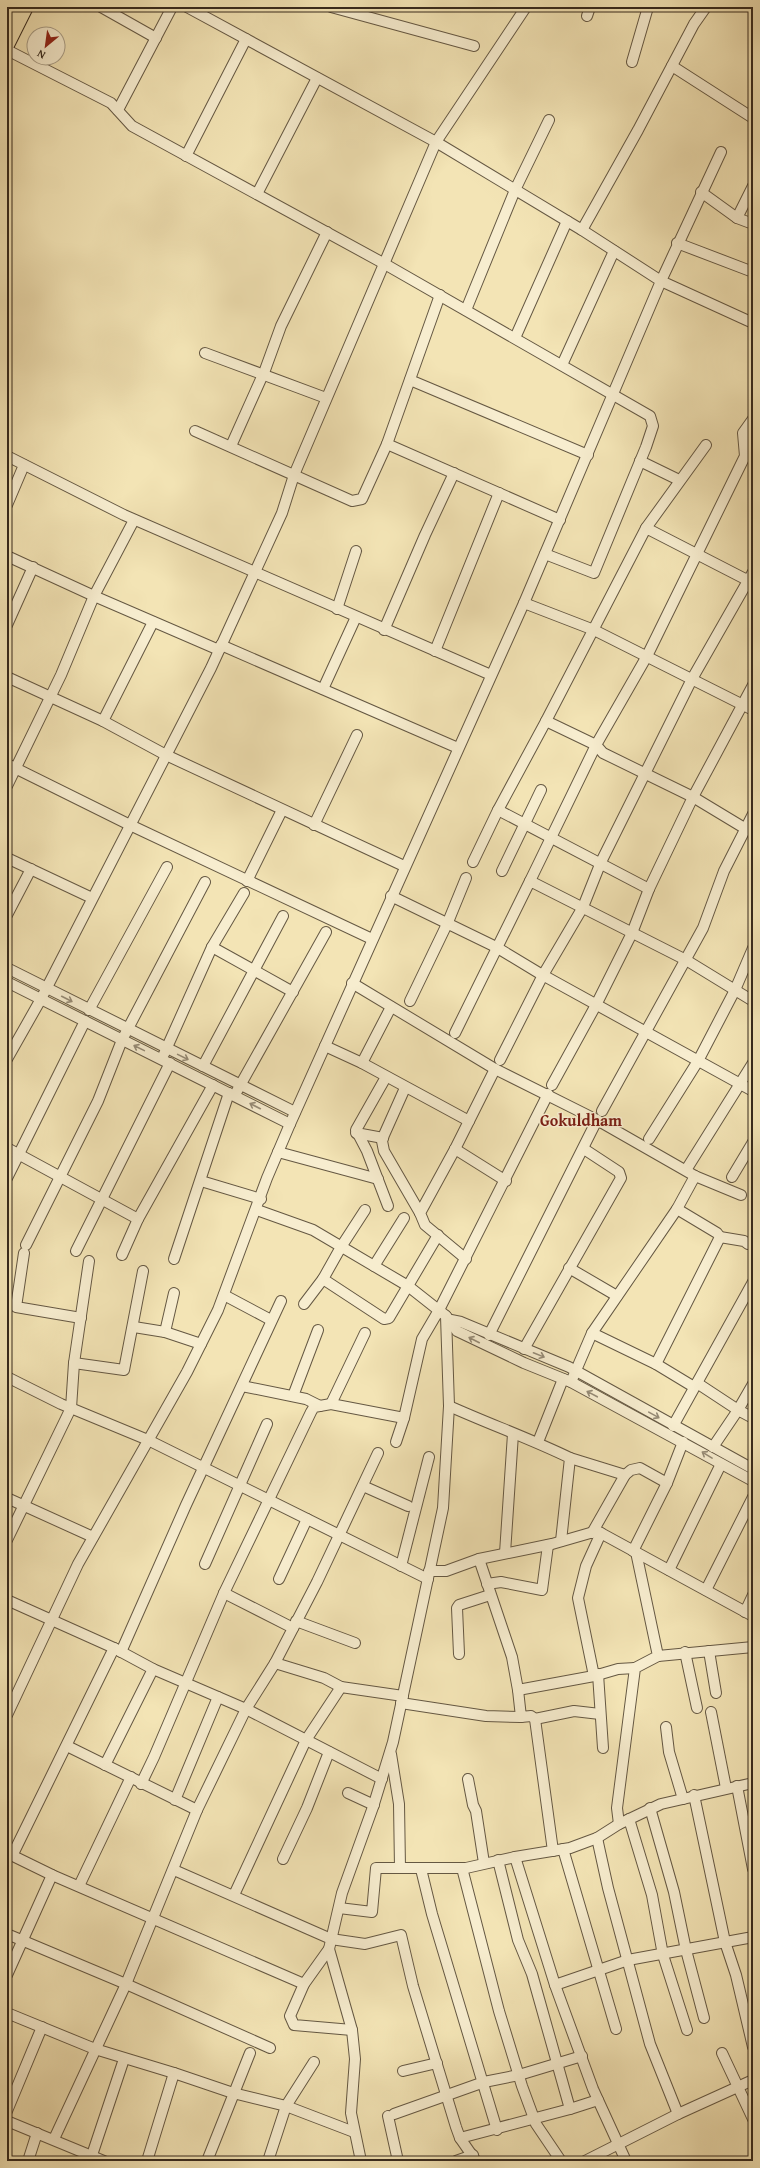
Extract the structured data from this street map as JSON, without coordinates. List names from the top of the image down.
{
  "districts": ["Gokuldham"],
  "north": "bottom left"
}
